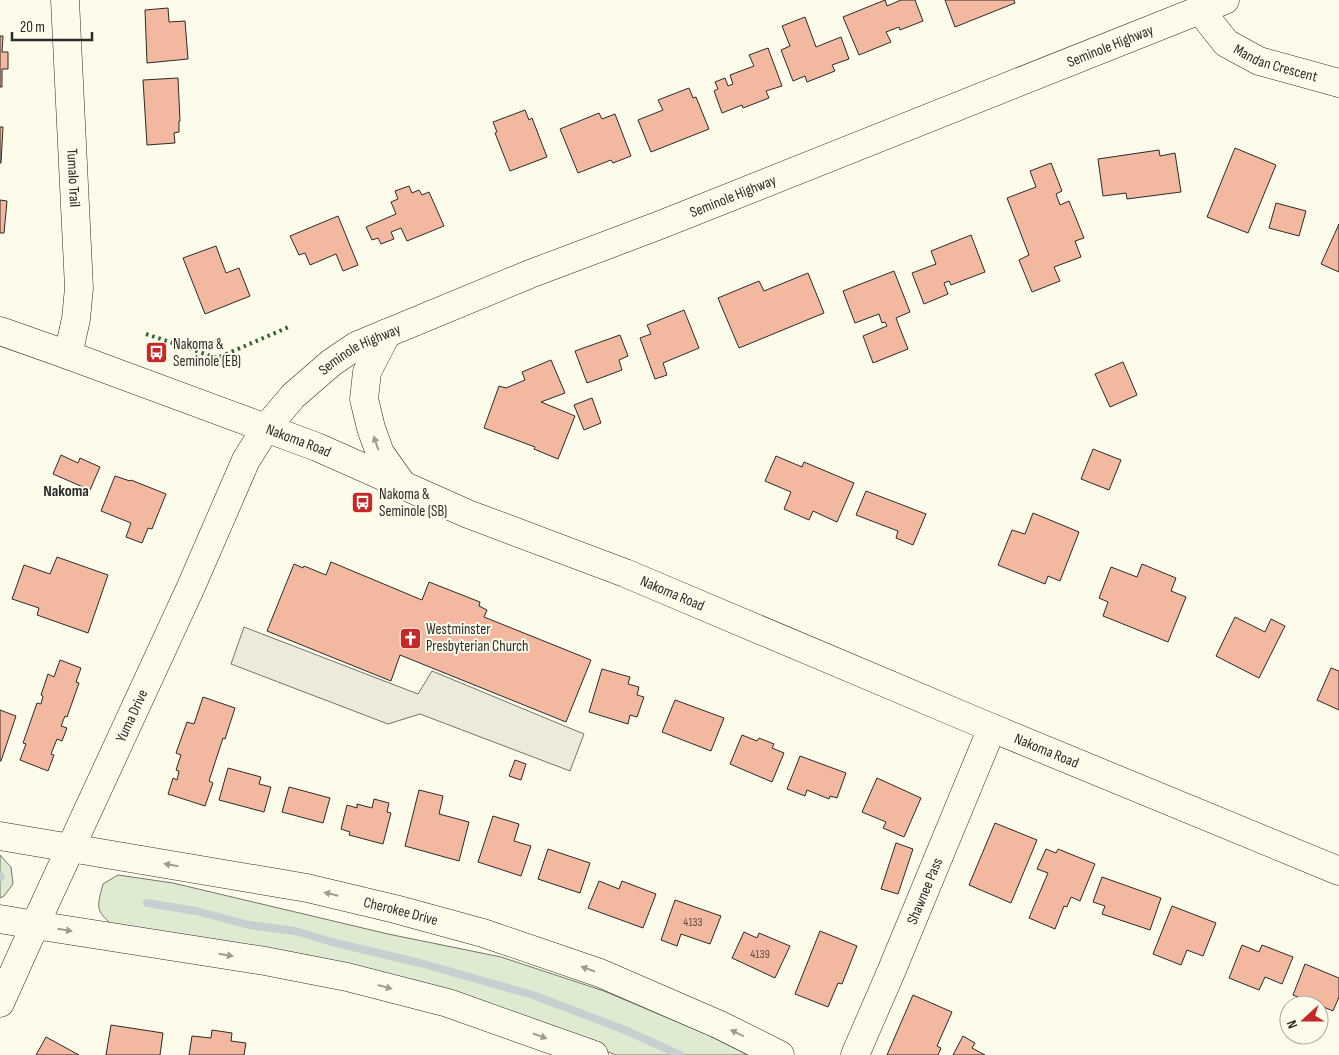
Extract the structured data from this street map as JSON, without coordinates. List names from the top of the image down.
{
  "streets": {
    "street": [
      "Seminole Highway",
      "Mandan Crescent",
      "Tumalo Trail",
      "Nakoma Road",
      "Yuma Drive",
      "Shawnee Pass",
      "Cherokee Drive"
    ]
  },
  "crossings": [
    ["Seminole Highway", "Mandan Crescent"],
    ["Seminole Highway", "Nakoma Road"],
    ["Seminole Highway", "Yuma Drive"],
    ["Tumalo Trail", "Nakoma Road"],
    ["Nakoma Road", "Yuma Drive"],
    ["Nakoma Road", "Shawnee Pass"],
    ["Yuma Drive", "Cherokee Drive"]
  ],
  "districts": ["Nakoma"],
  "places": {
    "bus stop": ["Nakoma & Seminole (EB)", "Nakoma & Seminole (SB)"],
    "church": ["Westminster Presbyterian Church"]
  },
  "house_numbers": ["4133", "4139"],
  "scale_bar": "20 m",
  "north": "left"
}
